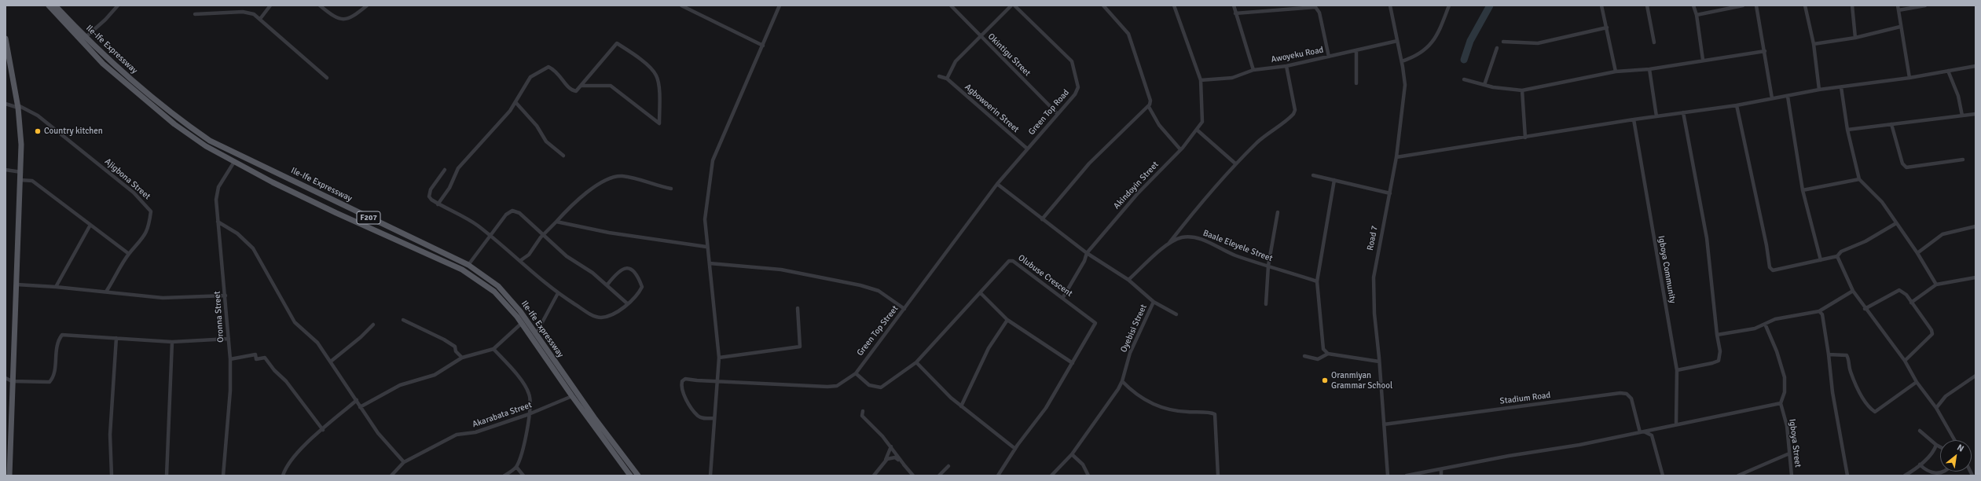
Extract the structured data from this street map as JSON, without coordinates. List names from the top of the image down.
{
  "streets": {
    "main road": ["Ile-Ife Expressway", "F207"],
    "street": [
      "Okintigu Street",
      "Awoyeku Road",
      "Agbowoerin Street",
      "Green Top Road",
      "Ajigbona Street",
      "Akindoyin Street",
      "Road 7",
      "Baale Eleyele Street",
      "Igboya Community",
      "Olubuse Crescent",
      "Oronna Street",
      "Oyebisi Street",
      "Green Top Street",
      "Stadium Road",
      "Akarabata Street",
      "Igboya Street"
    ]
  },
  "crossings": [
    ["Ile-Ife Expressway", "Oronna Street"],
    ["Ile-Ife Expressway", "Akarabata Street"],
    ["Okintigu Street", "Green Top Road"],
    ["Awoyeku Road", "Akindoyin Street"],
    ["Awoyeku Road", "Road 7"],
    ["Agbowoerin Street", "Green Top Road"],
    ["Green Top Road", "Oyebisi Street"],
    ["Green Top Road", "Green Top Street"],
    ["Akindoyin Street", "Olubuse Crescent"],
    ["Akindoyin Street", "Oyebisi Street"],
    ["Road 7", "Stadium Road"],
    ["Baale Eleyele Street", "Oyebisi Street"],
    ["Olubuse Crescent", "Green Top Street"],
    ["Oyebisi Street", "Green Top Street"]
  ],
  "places": ["Country kitchen", "Oranmiyan Grammar School"],
  "north": "top right"
}
